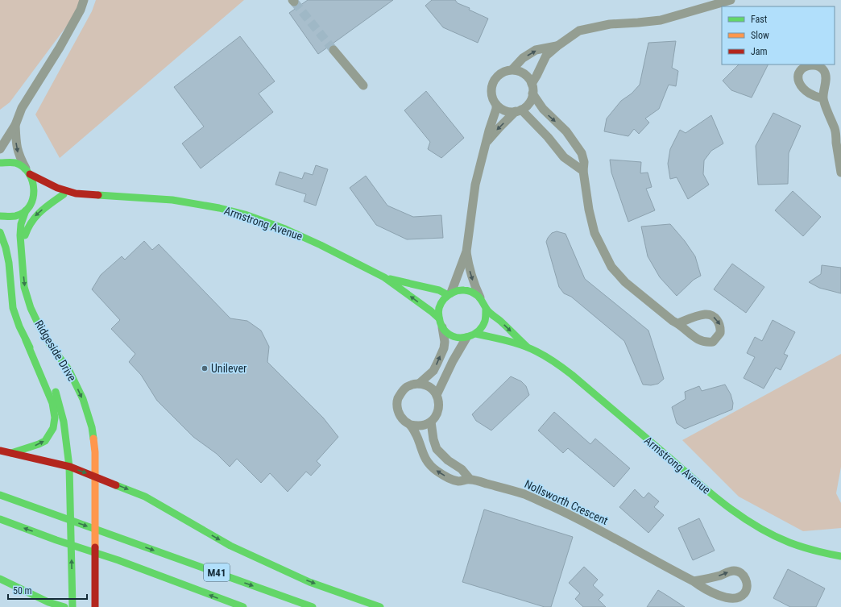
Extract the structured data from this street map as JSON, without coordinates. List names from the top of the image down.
{
  "streets": {
    "main road": ["Armstrong Avenue", "Ridgeside Drive", "M41"],
    "street": ["Nollsworth Crescent"]
  },
  "places": ["Unilever"],
  "legend": ["Fast", "Slow", "Jam"],
  "scale_bar": "50 m"
}
